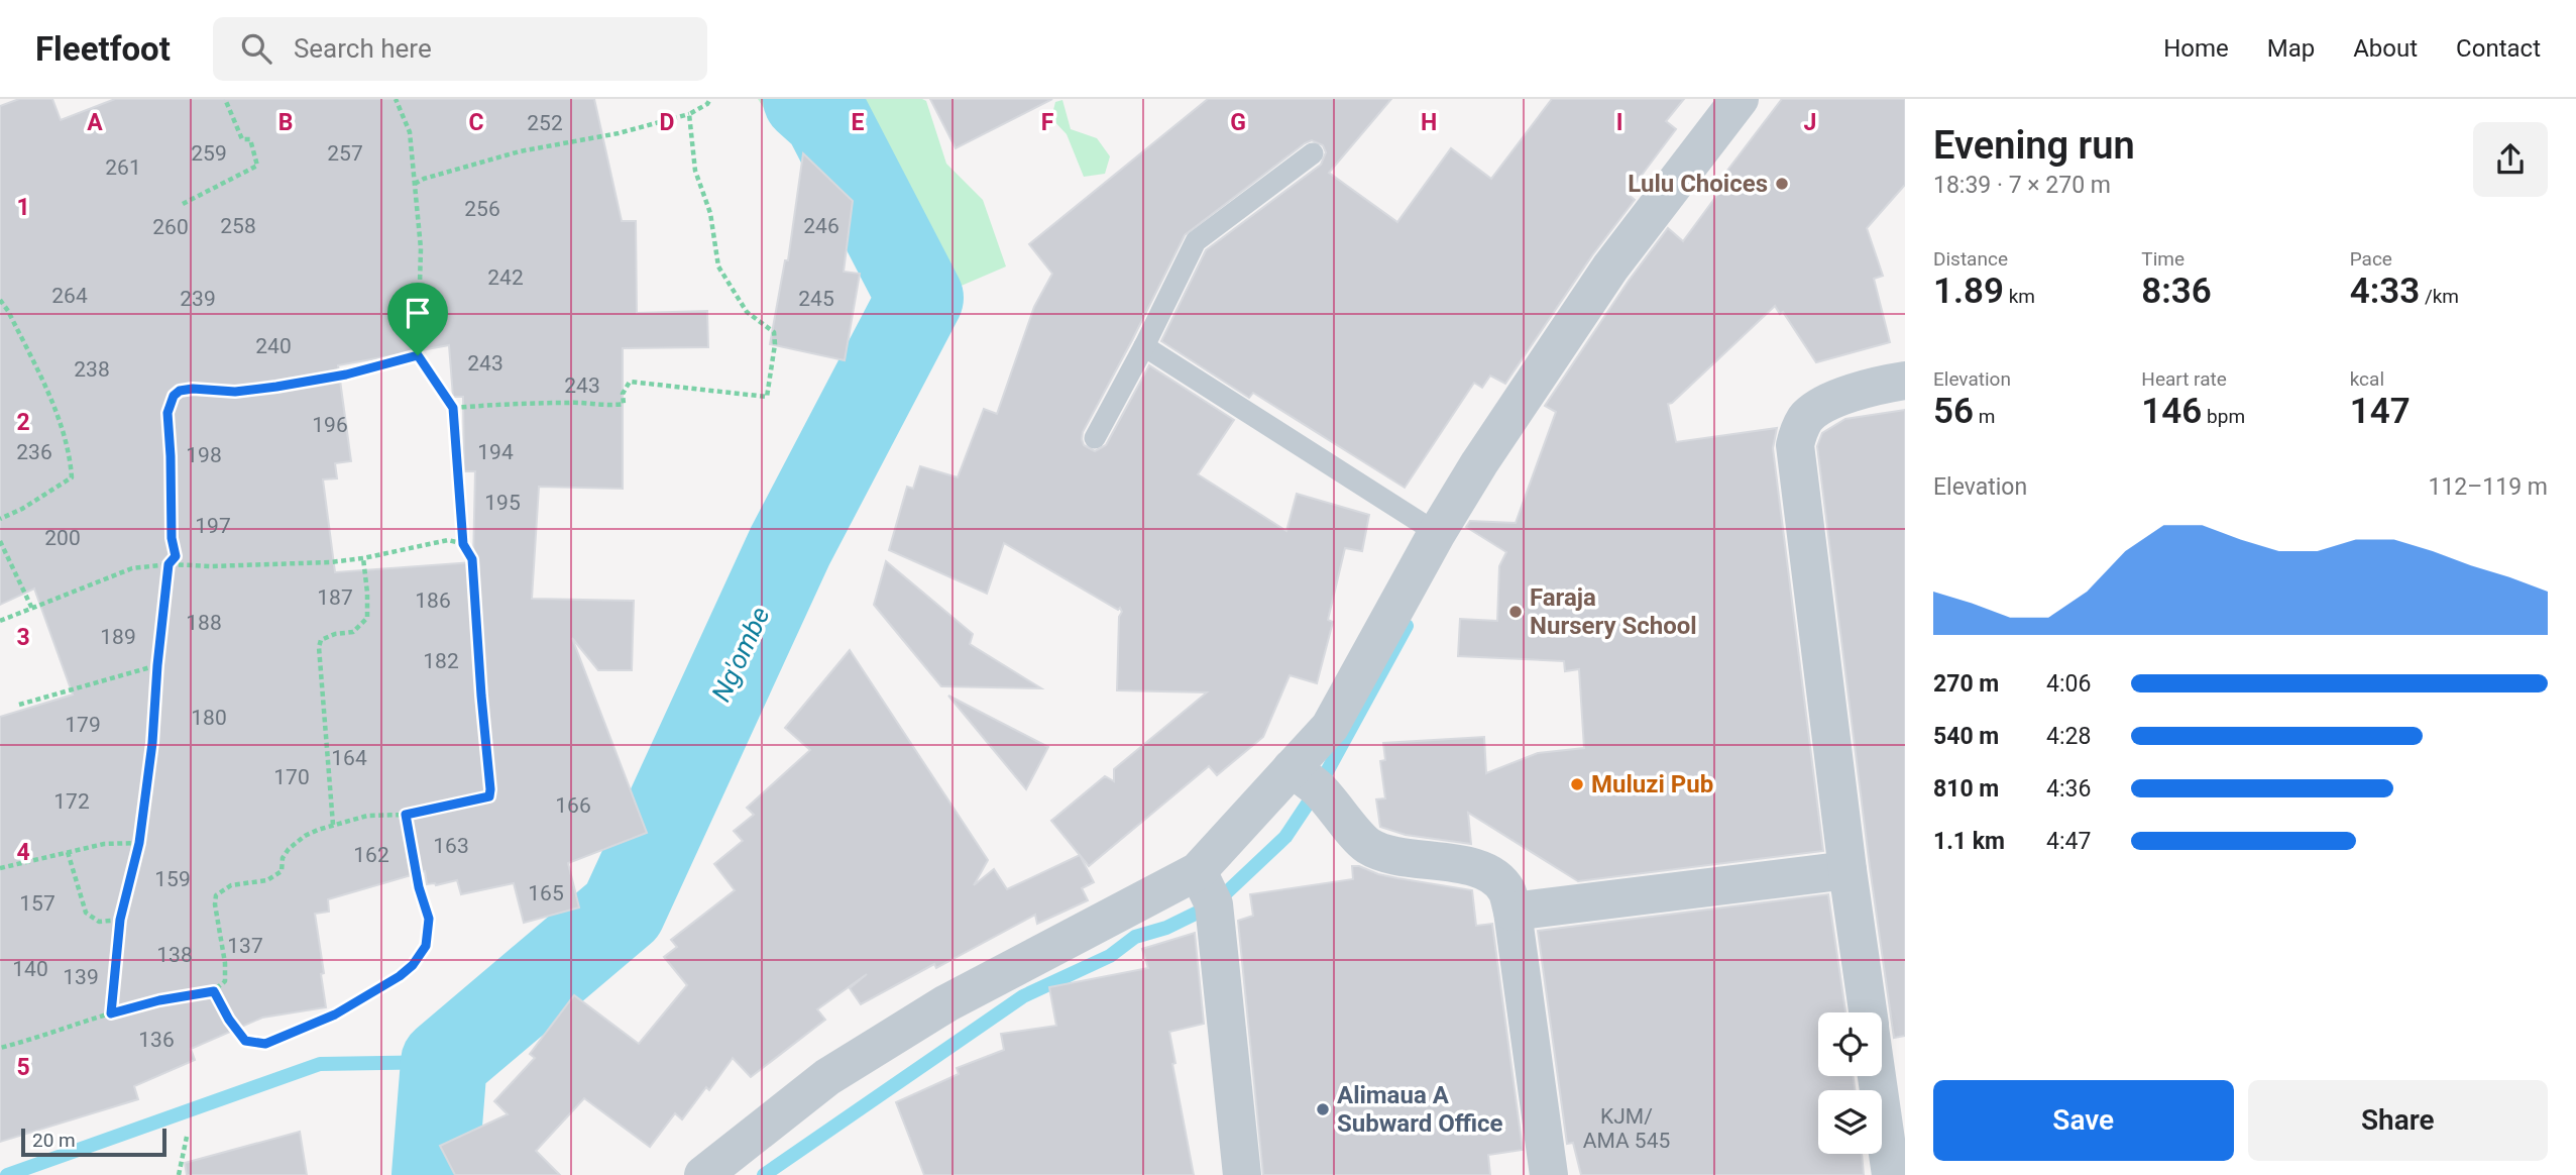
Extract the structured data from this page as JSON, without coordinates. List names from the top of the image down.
{
  "water": ["Ng'ombe"],
  "places": [
    "Lulu Choices",
    "Faraja Nursery School",
    "Muluzi Pub",
    "Alimaua A Subward Office"
  ],
  "house_numbers": [
    "252",
    "259",
    "257",
    "261",
    "256",
    "258",
    "246",
    "260",
    "242",
    "264",
    "239",
    "245",
    "240",
    "243",
    "238",
    "243",
    "196",
    "236",
    "194",
    "198",
    "195",
    "197",
    "200",
    "187",
    "186",
    "188",
    "189",
    "182",
    "180",
    "179",
    "164",
    "170",
    "172",
    "166",
    "163",
    "162",
    "159",
    "165",
    "157",
    "137",
    "138",
    "140",
    "139",
    "136",
    "KJM/ AMA 545"
  ],
  "scale_bar": "20 m",
  "page": {
    "header": "Fleetfoot",
    "search": "Search here",
    "nav": [
      "Home",
      "Map",
      "About",
      "Contact"
    ],
    "heading": ["Evening run", "18:39 · 7 × 270 m"],
    "stats": [
      ["Distance", "1.89 km"],
      ["Time", "8:36"],
      ["Pace", "4:33 /km"],
      ["Elevation", "56 m"],
      ["Heart rate", "146 bpm"],
      ["kcal", "147"]
    ],
    "chart": ["Elevation", "112–119 m"],
    "list": [
      {
        "name": "270 m",
        "note": "4:06"
      },
      {
        "name": "540 m",
        "note": "4:28"
      },
      {
        "name": "810 m",
        "note": "4:36"
      },
      {
        "name": "1.1 km",
        "note": "4:47"
      }
    ],
    "buttons": ["Save", "Share"],
    "scale": "20 m"
  },
  "grid": {
    "columns": [
      "A",
      "B",
      "C",
      "D",
      "E",
      "F",
      "G",
      "H",
      "I",
      "J"
    ],
    "rows": [
      "1",
      "2",
      "3",
      "4",
      "5"
    ]
  }
}
